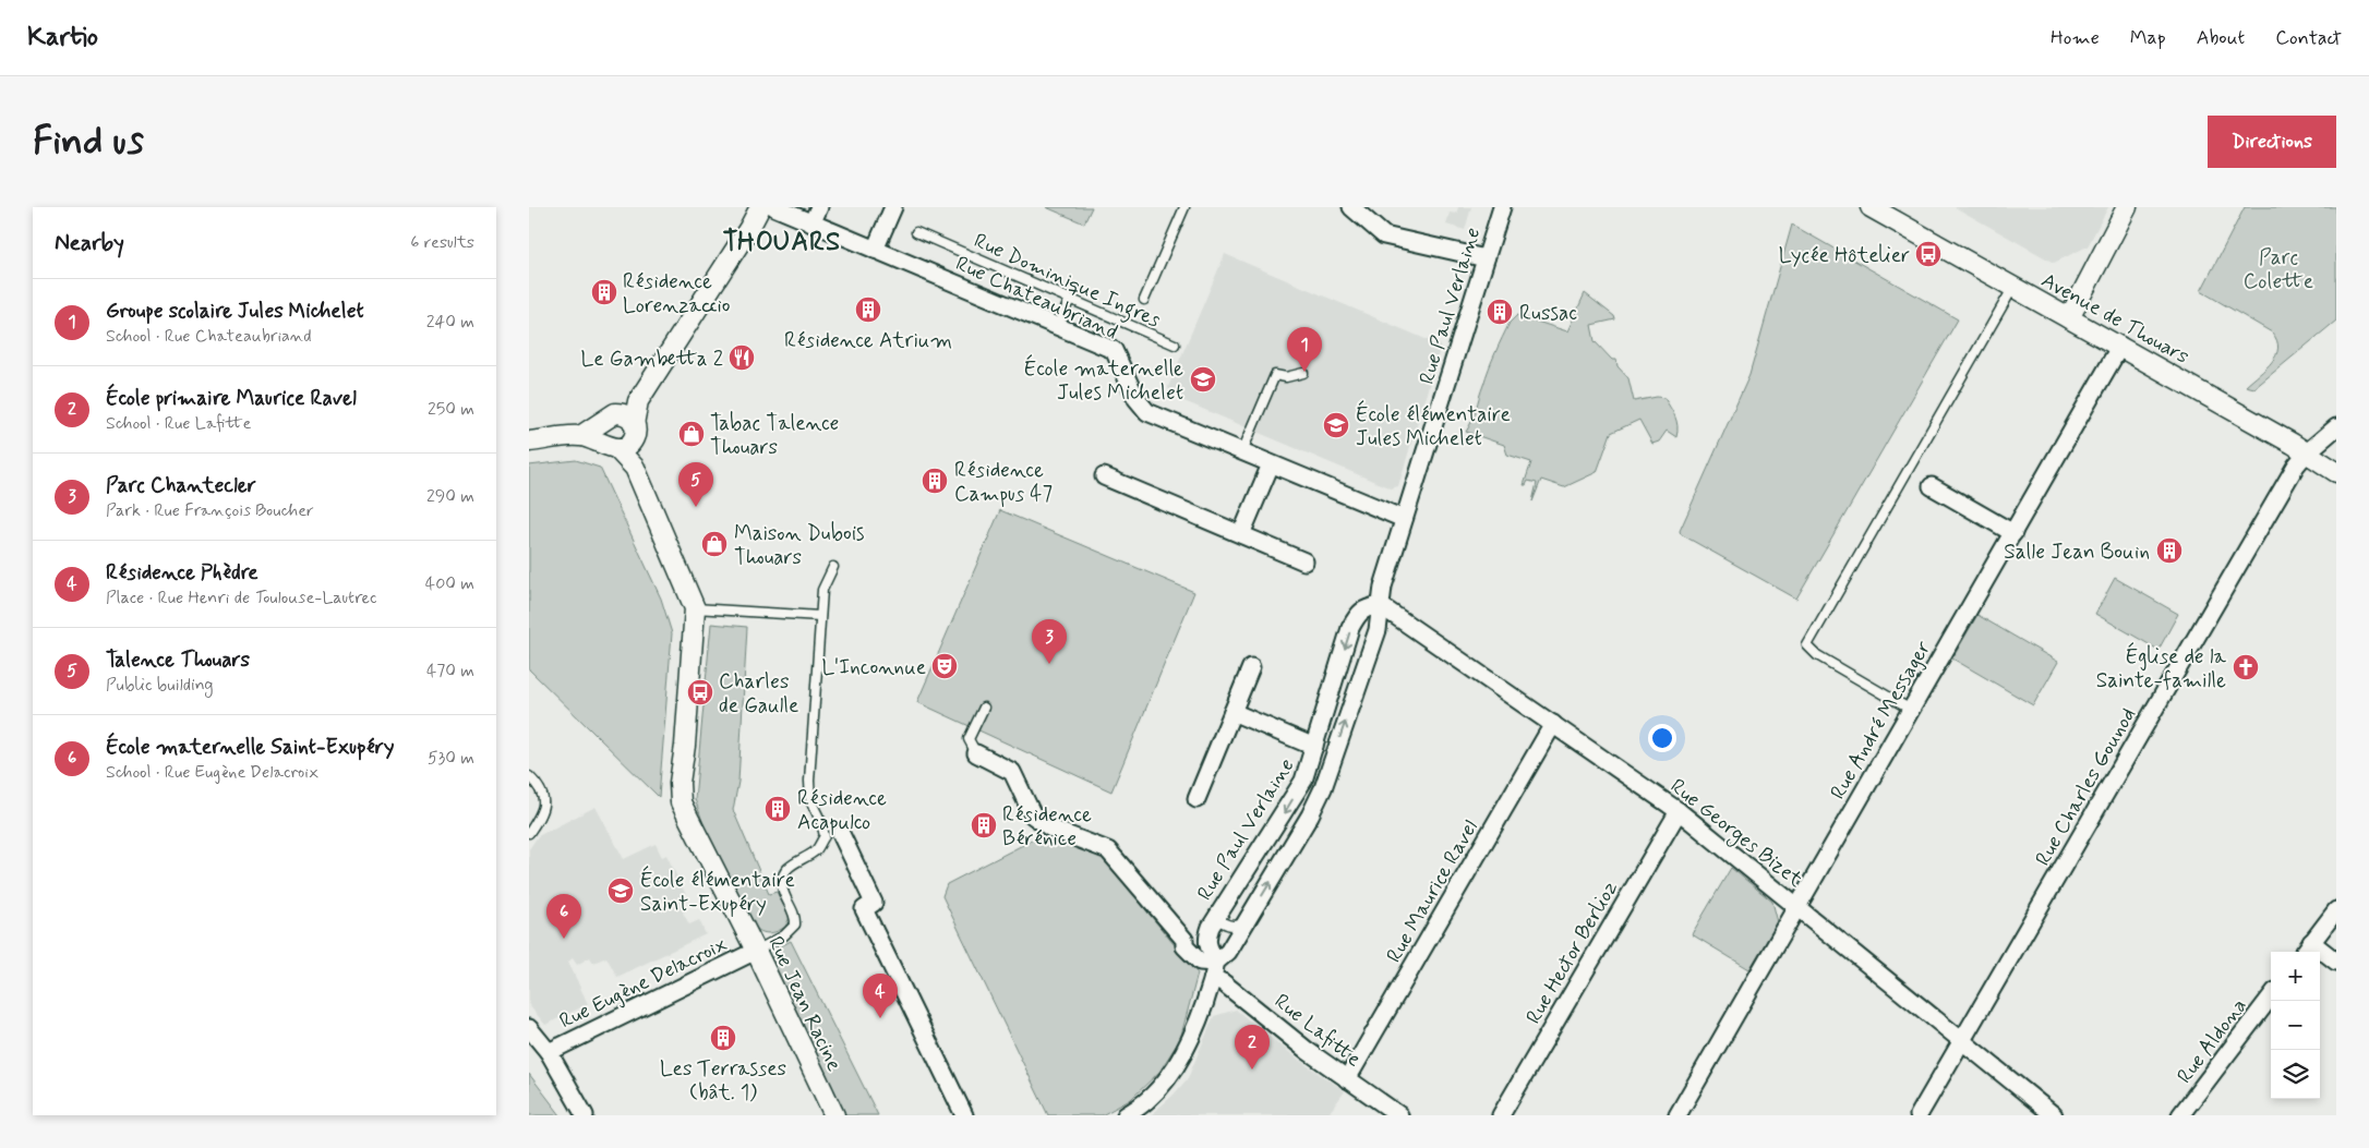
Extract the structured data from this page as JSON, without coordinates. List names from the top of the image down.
{
  "streets": {
    "street": [
      "Rue Chateaubriand",
      "Rue Paul Verlaine",
      "Avenue de Thouars",
      "Rue André Messager",
      "Rue Charles Gounod",
      "Rue Georges Bizet",
      "Rue Maurice Ravel",
      "Rue Hector Berlioz",
      "Rue Eugène Delacroix",
      "Rue Jean Racine",
      "Rue Lafitte",
      "Rue Aldona"
    ],
    "lane": ["Rue Dominique Ingres"]
  },
  "crossings": [
    ["Rue Chateaubriand", "Rue Paul Verlaine"],
    ["Rue Paul Verlaine", "Rue Georges Bizet"],
    ["Rue Paul Verlaine", "Rue Lafitte"],
    ["Avenue de Thouars", "Rue André Messager"],
    ["Avenue de Thouars", "Rue Charles Gounod"],
    ["Rue André Messager", "Rue Georges Bizet"],
    ["Rue Charles Gounod", "Rue Georges Bizet"],
    ["Rue Georges Bizet", "Rue Maurice Ravel"],
    ["Rue Georges Bizet", "Rue Hector Berlioz"],
    ["Rue Maurice Ravel", "Rue Lafitte"],
    ["Rue Eugène Delacroix", "Rue Jean Racine"]
  ],
  "districts": ["THOUARS"],
  "parks": ["Parc Colette"],
  "places": {
    "bus stop": ["Lycée Hôtelier", "Charles de Gaulle"],
    "building": [
      "Résidence Lorenzaccio",
      "Résidence Atrium",
      "Russac",
      "Résidence Campus 47",
      "Salle Jean Bouin",
      "Résidence Acapulco",
      "Résidence Bérénice",
      "Les Terrasses (bât. 1)"
    ],
    "restaurant": ["Le Gambetta 2"],
    "school or university": ["École maternelle Jules Michelet", "École élémentaire Jules Michelet", "École élémentaire Saint-Exupéry"],
    "shop": ["Tabac Talence Thouars", "Maison Dubois Thouars"],
    "theatre": ["L'Inconnue"],
    "church": ["Église de la Sainte-famille"]
  },
  "page": {
    "header": "Kartio",
    "nav": [
      "Home",
      "Map",
      "About",
      "Contact"
    ],
    "buttons": "Directions",
    "title": "Find us",
    "heading": ["Nearby", "6 results"],
    "list": [
      {
        "mark": "1",
        "name": "Groupe scolaire Jules Michelet",
        "note": "School · Rue Chateaubriand",
        "value": "240 m"
      },
      {
        "mark": "2",
        "name": "École primaire Maurice Ravel",
        "note": "School · Rue Lafitte",
        "value": "250 m"
      },
      {
        "mark": "3",
        "name": "Parc Chantecler",
        "note": "Park · Rue François Boucher",
        "value": "290 m"
      },
      {
        "mark": "4",
        "name": "Résidence Phèdre",
        "note": "Place · Rue Henri de Toulouse-Lautrec",
        "value": "400 m"
      },
      {
        "mark": "5",
        "name": "Talence Thouars",
        "note": "Public building",
        "value": "470 m"
      },
      {
        "mark": "6",
        "name": "École maternelle Saint-Exupéry",
        "note": "School · Rue Eugène Delacroix",
        "value": "530 m"
      }
    ],
    "pins": [
      "1",
      "5",
      "3",
      "6",
      "4",
      "2"
    ],
    "map_buttons": ["+", "−"]
  }
}
